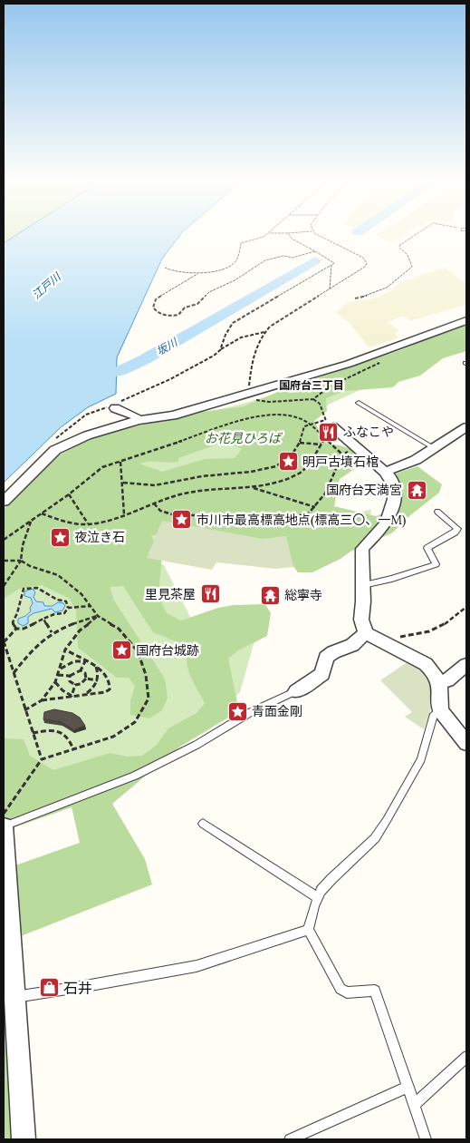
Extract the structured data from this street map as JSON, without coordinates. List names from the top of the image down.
{
  "districts": ["国府台三丁目"],
  "water": ["江戸川", "坂川"],
  "parks": ["お花見ひろば"],
  "places": {
    "restaurant": ["ふなこや", "里見茶屋"],
    "place": [
      "明戸古墳石棺",
      "市川市最高標高地点(標高三〇、一M)",
      "夜泣き石",
      "国府台城跡",
      "青面金剛"
    ],
    "temple": ["国府台天満宮", "総寧寺"],
    "shop": ["石井"]
  }
}
